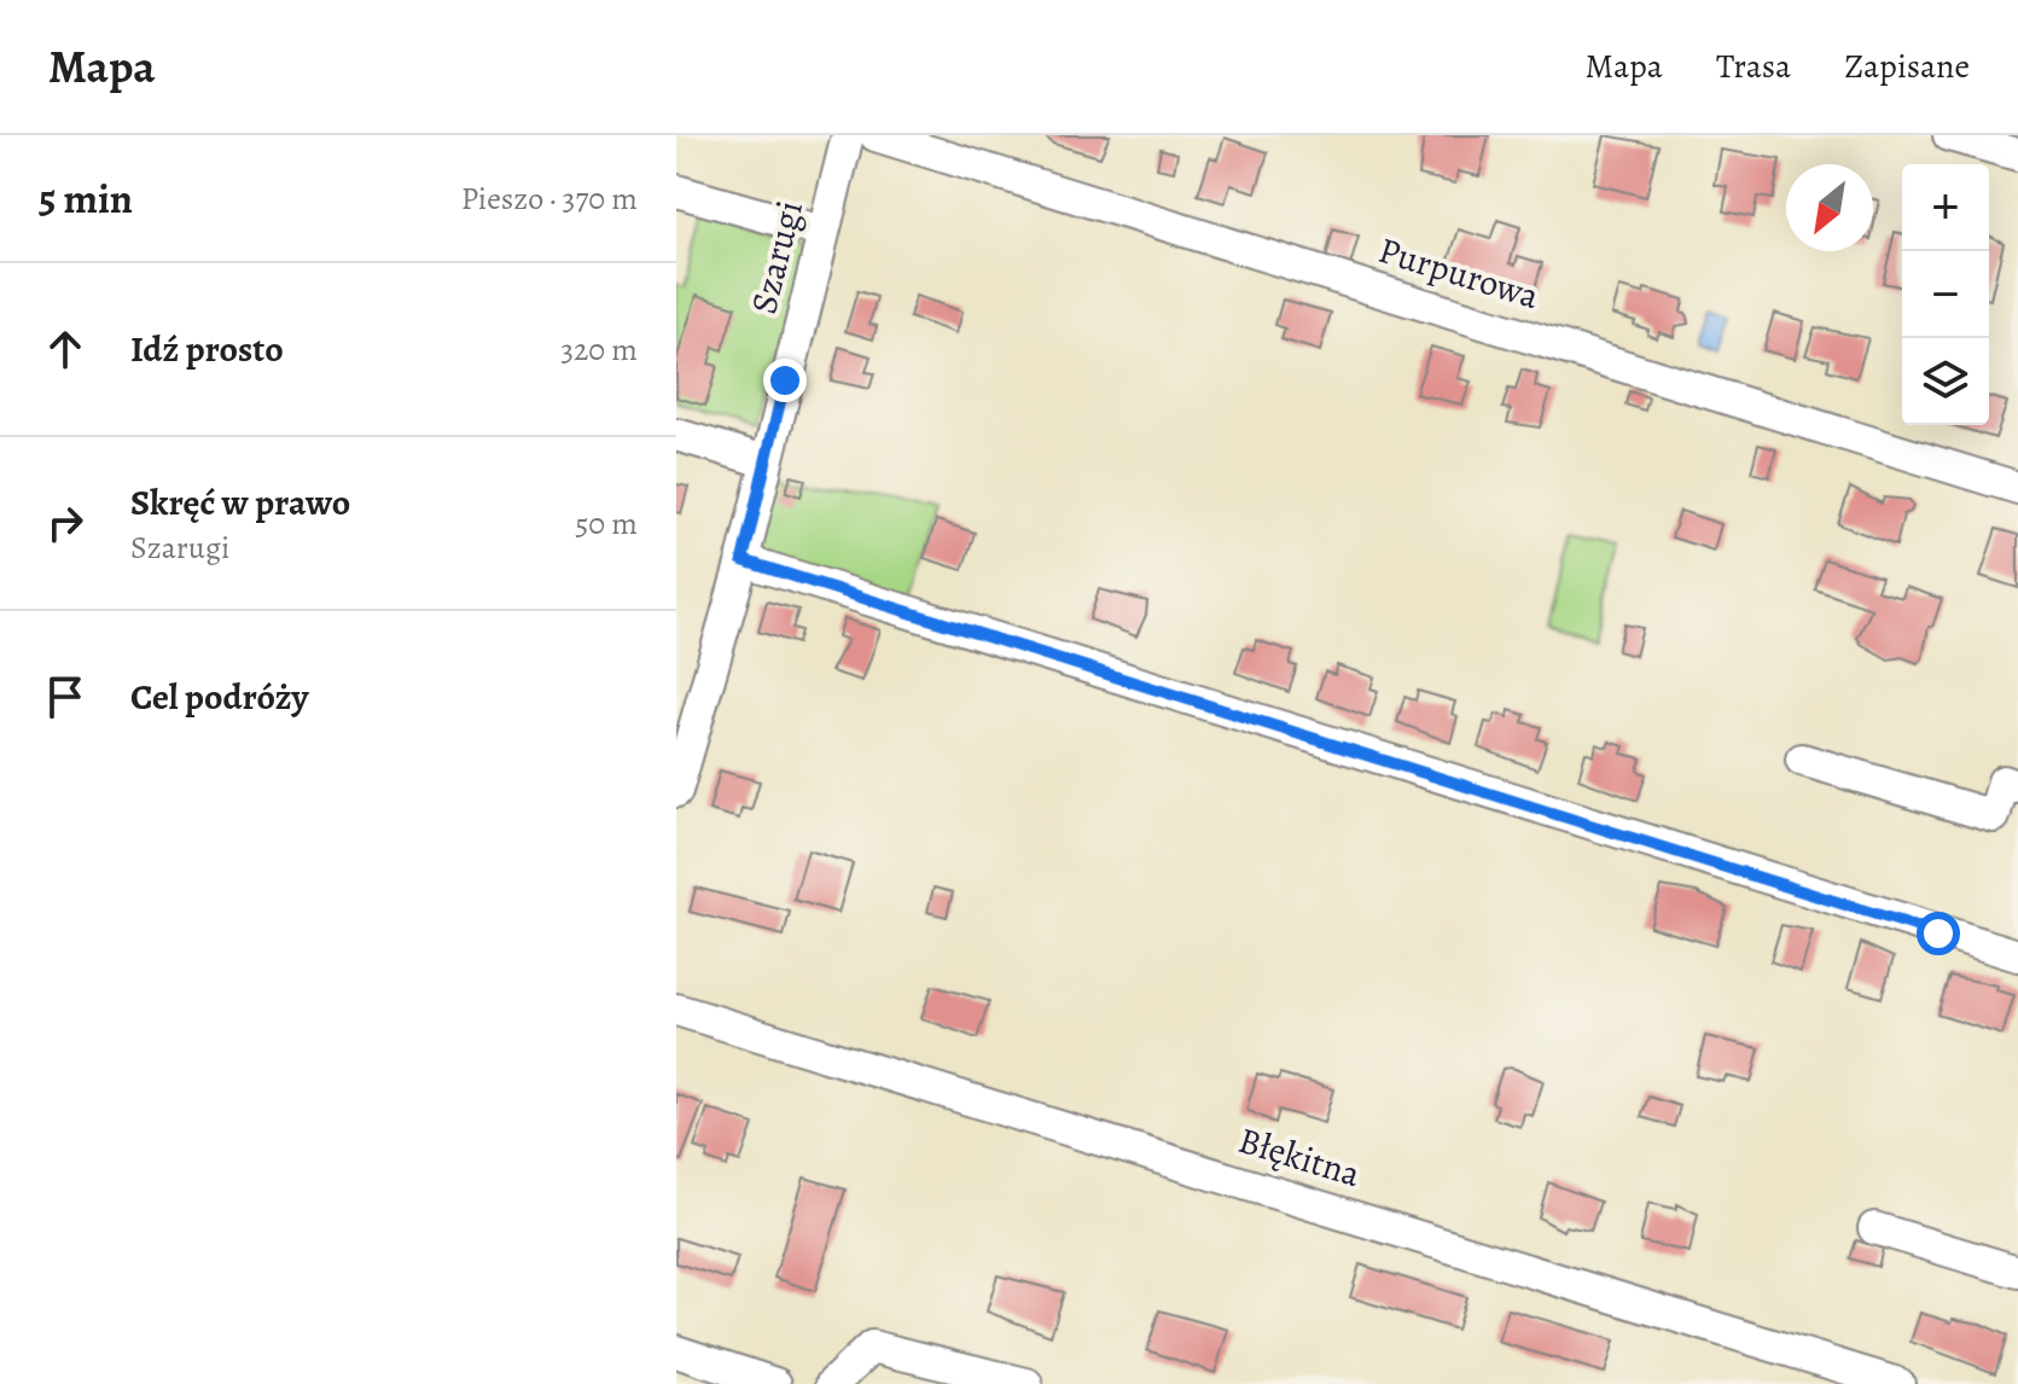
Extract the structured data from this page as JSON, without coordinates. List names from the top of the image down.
{
  "streets": {
    "street": ["Szarugi", "Purpurowa", "Błękitna"]
  },
  "north": "bottom left",
  "page": {
    "header": "Mapa",
    "nav": ["Mapa", "Trasa", "Zapisane"],
    "heading": ["5 min", "Pieszo · 370 m"],
    "map_buttons": ["+", "−"],
    "list": [
      ["Idź prosto", "320 m"],
      ["Skręć w prawo", "Szarugi", "50 m"],
      "Cel podróży"
    ]
  }
}
